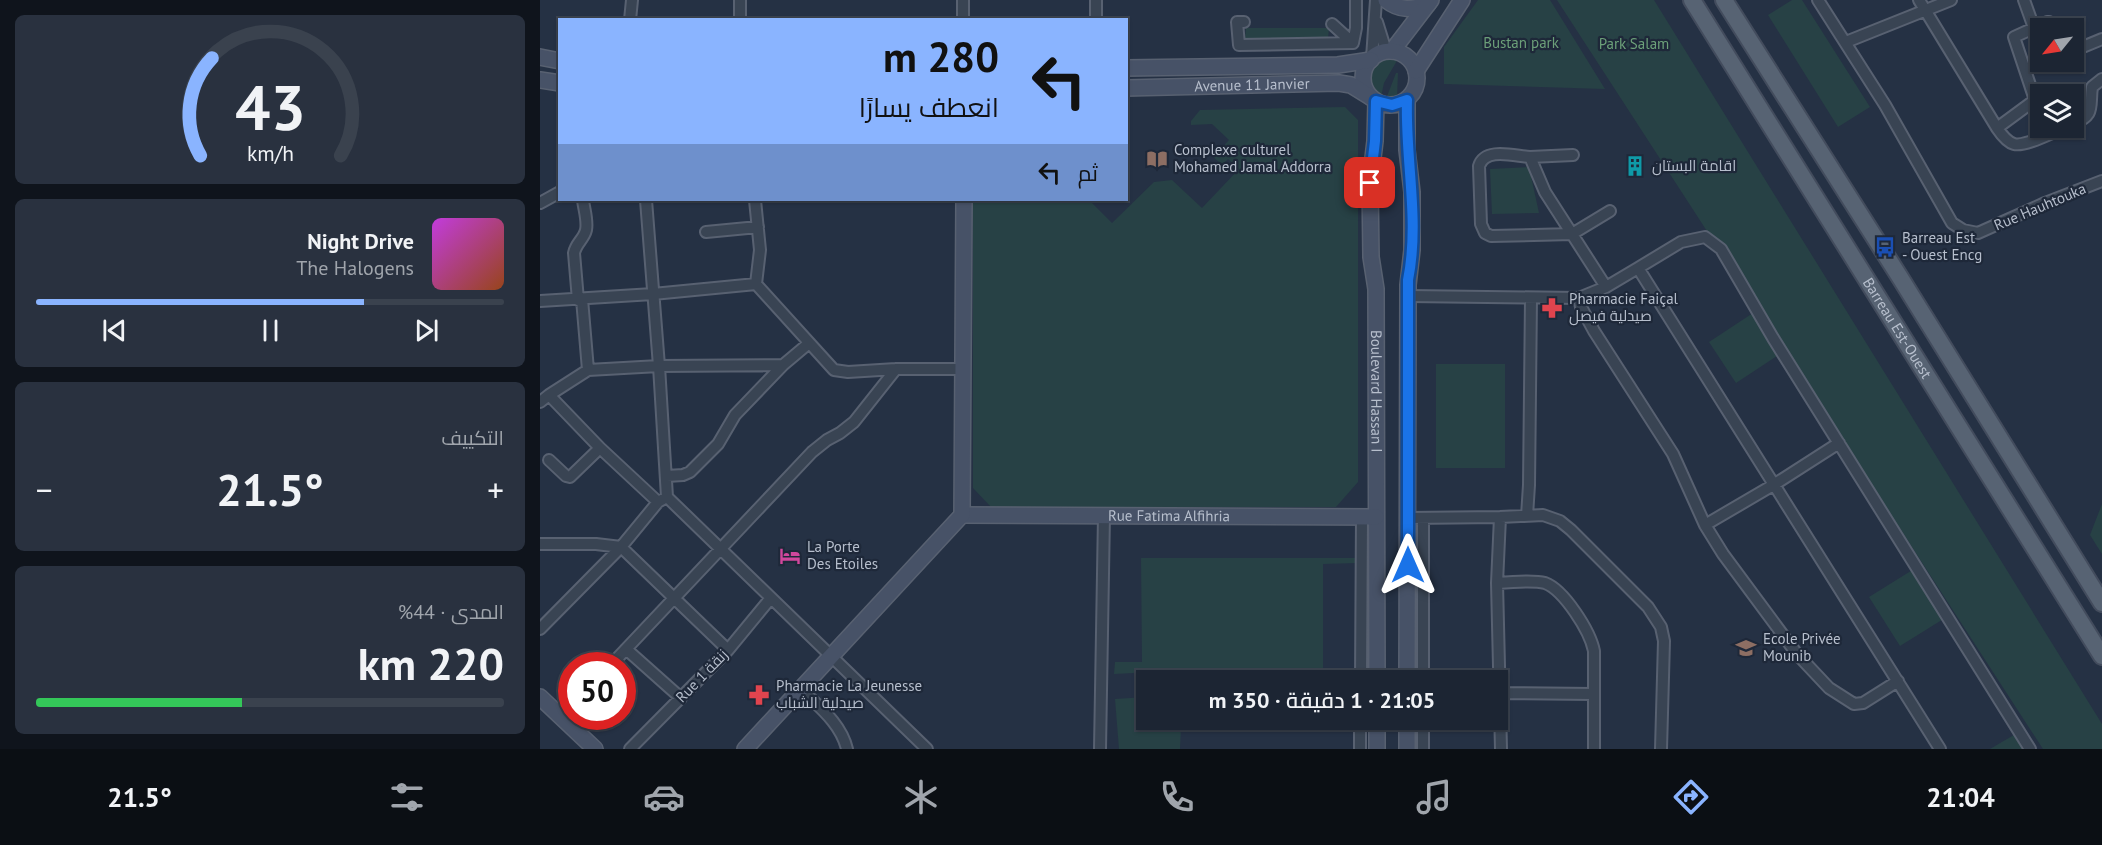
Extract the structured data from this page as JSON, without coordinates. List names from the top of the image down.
{
  "streets": {
    "main road": ["Barreau Est-Ouest"],
    "street": [
      "Avenue 11 Janvier",
      "Rue Hauhtouka",
      "Boulevard Hassan I",
      "Rue Fatima Alfihria",
      "Rue 1 زنقة"
    ]
  },
  "crossings": [
    ["Avenue 11 Janvier", "Boulevard Hassan I"],
    ["Boulevard Hassan I", "Rue Fatima Alfihria"]
  ],
  "parks": ["Bustan park", "Park Salam"],
  "places": {
    "library": ["Complexe culturel Mohamed Jamal Addorra"],
    "building": ["اقامة البستان"],
    "bus stop": ["Barreau Est - Ouest Encg"],
    "pharmacy": ["Pharmacie Faiçal صيدلية فيصل", "Pharmacie La Jeunesse صيدلية الشباب"],
    "hotel": ["La Porte Des Etoiles"],
    "school or university": ["Ecole Privée Mounib"]
  },
  "north": "bottom left",
  "page": {
    "turn": ["280 m", "انعطف يسارًا"],
    "then": "ثم",
    "song": ["Night Drive", "The Halogens"],
    "tile": [
      "التكييف",
      ["المدى · 44%", "220 km"]
    ],
    "heat": ["−", "21.5°", "+"],
    "limit": "50",
    "trip": "21:05 · 1 دقيقة · 350 m",
    "tabs": ["21:04", "21.5°"],
    "gauge": ["43", "km/h"]
  }
}
